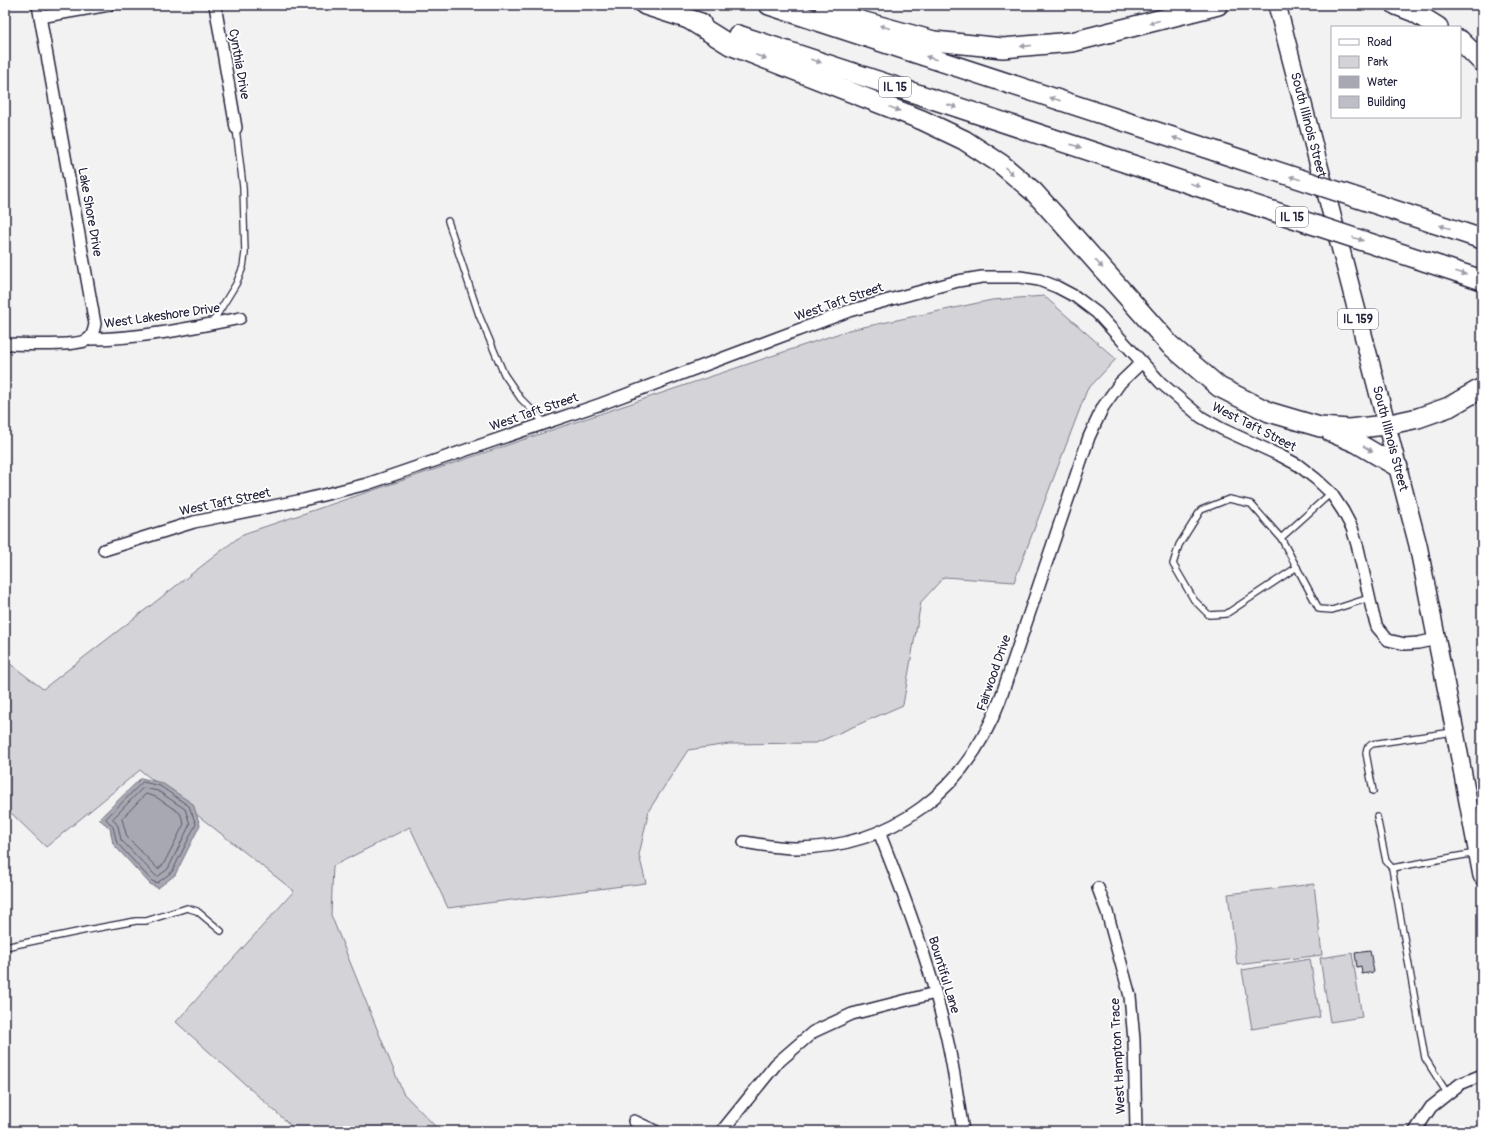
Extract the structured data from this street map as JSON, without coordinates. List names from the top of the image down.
{
  "streets": {
    "highway": ["IL 15"],
    "main road": ["South Illinois Street", "IL 159"],
    "street": [
      "Cynthia Drive",
      "Lake Shore Drive",
      "West Taft Street",
      "West Lakeshore Drive",
      "Fairwood Drive",
      "Bountiful Lane",
      "West Hampton Trace"
    ]
  },
  "crossings": [
    ["South Illinois Street", "West Taft Street"],
    ["Lake Shore Drive", "West Lakeshore Drive"],
    ["West Taft Street", "Fairwood Drive"],
    ["Fairwood Drive", "Bountiful Lane"]
  ],
  "legend": [
    "Road",
    "Park",
    "Water",
    "Building"
  ]
}
